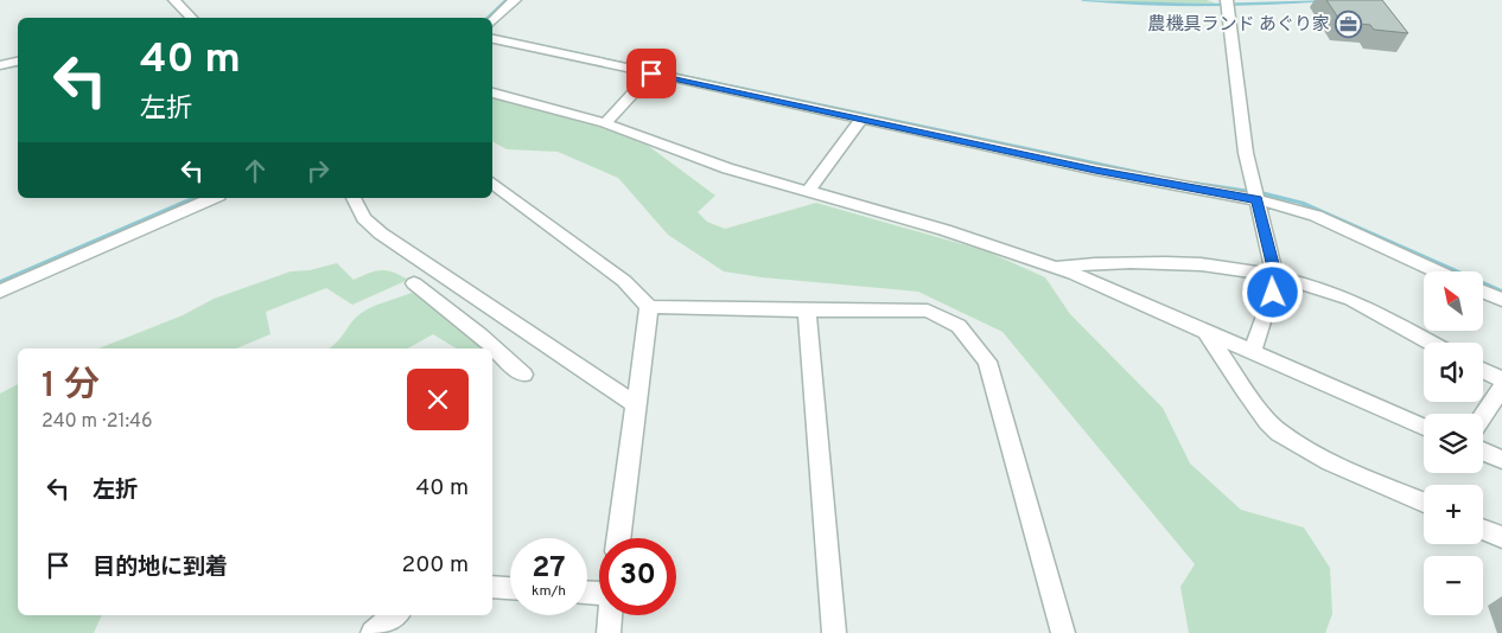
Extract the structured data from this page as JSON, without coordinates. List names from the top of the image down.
{
  "places": {
    "office": ["農機具ランド あぐり家"]
  },
  "north": "top left",
  "page": {
    "turn": ["40 m", "左折"],
    "map_buttons": ["+", "−"],
    "heading": ["1 分", "240 m · 21:46"],
    "list": [
      {
        "name": "左折",
        "value": "40 m"
      },
      {
        "name": "目的地に到着",
        "value": "200 m"
      }
    ],
    "speed": "27 km/h",
    "limit": "30"
  }
}
